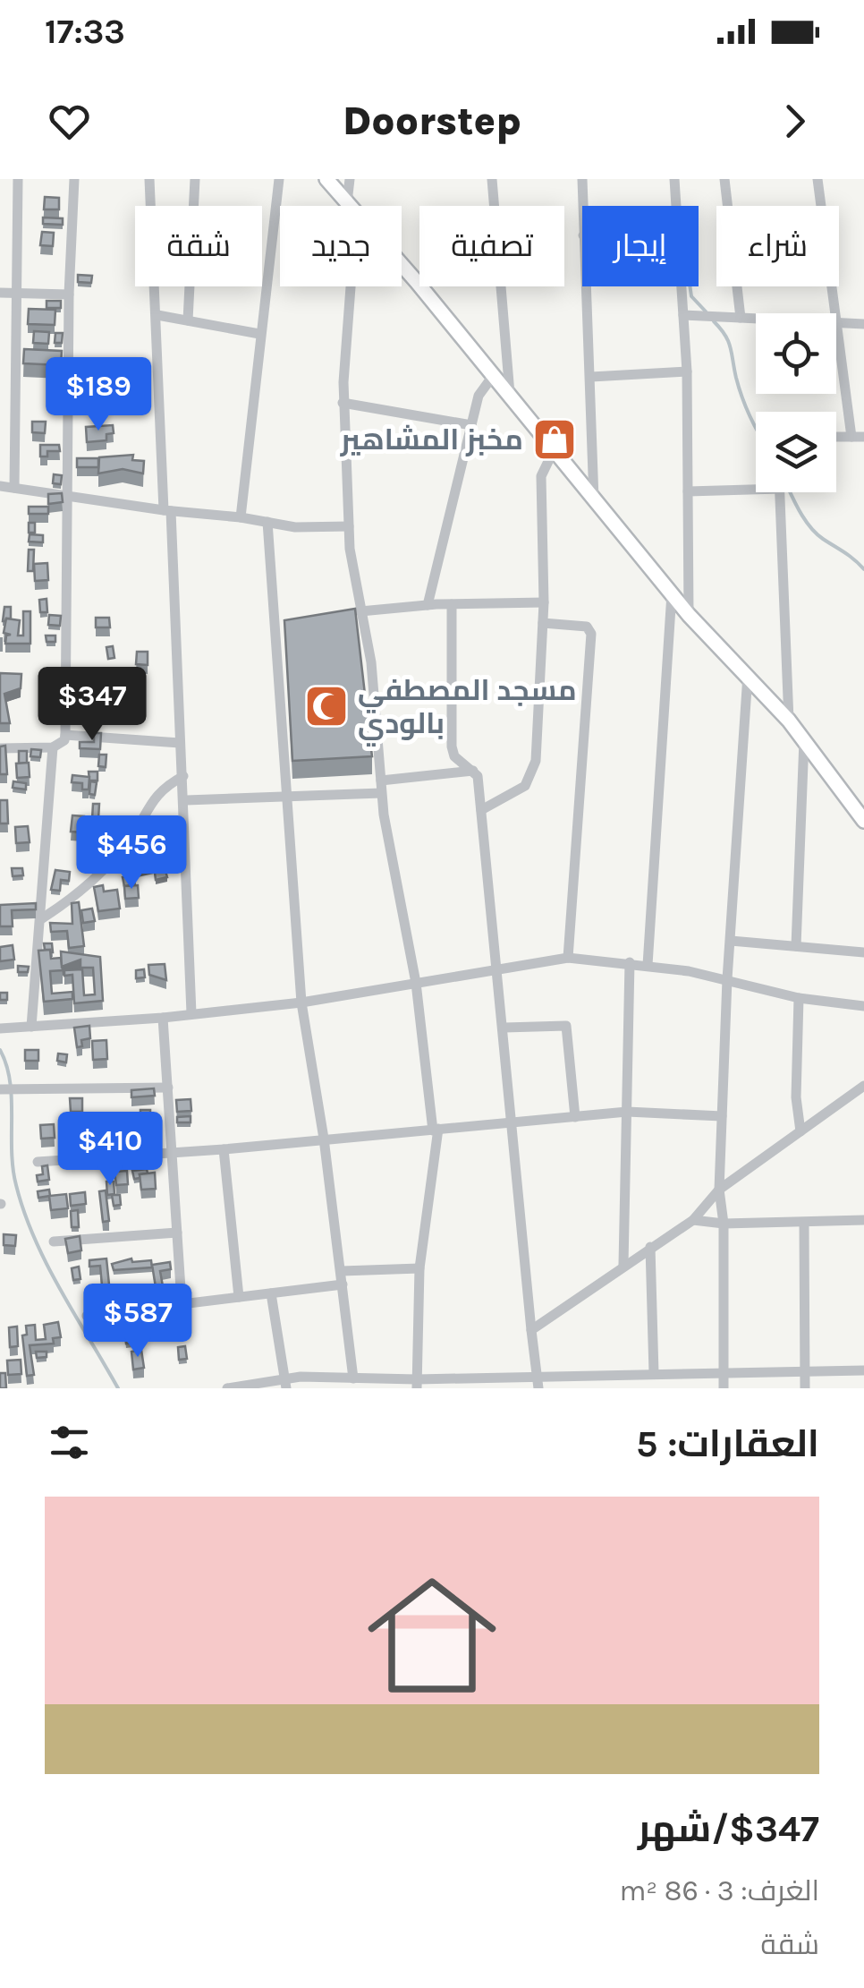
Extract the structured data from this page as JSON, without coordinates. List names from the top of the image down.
{
  "places": {
    "shop": ["مخبز المشاهير"],
    "mosque": ["مسجد المصطفي بالودي"]
  },
  "page": {
    "status": "17:33",
    "header": "Doorstep",
    "chip": [
      "شراء",
      "إيجار",
      "تصفية",
      "جديد",
      "شقة"
    ],
    "price": [
      "$189",
      "$347",
      "$456",
      "$410",
      "$587"
    ],
    "heading": "العقارات: 5",
    "list": [
      {
        "name": "$347/شهر",
        "note": "الغرف: 3 · 86 m² · شقة"
      }
    ]
  }
}
